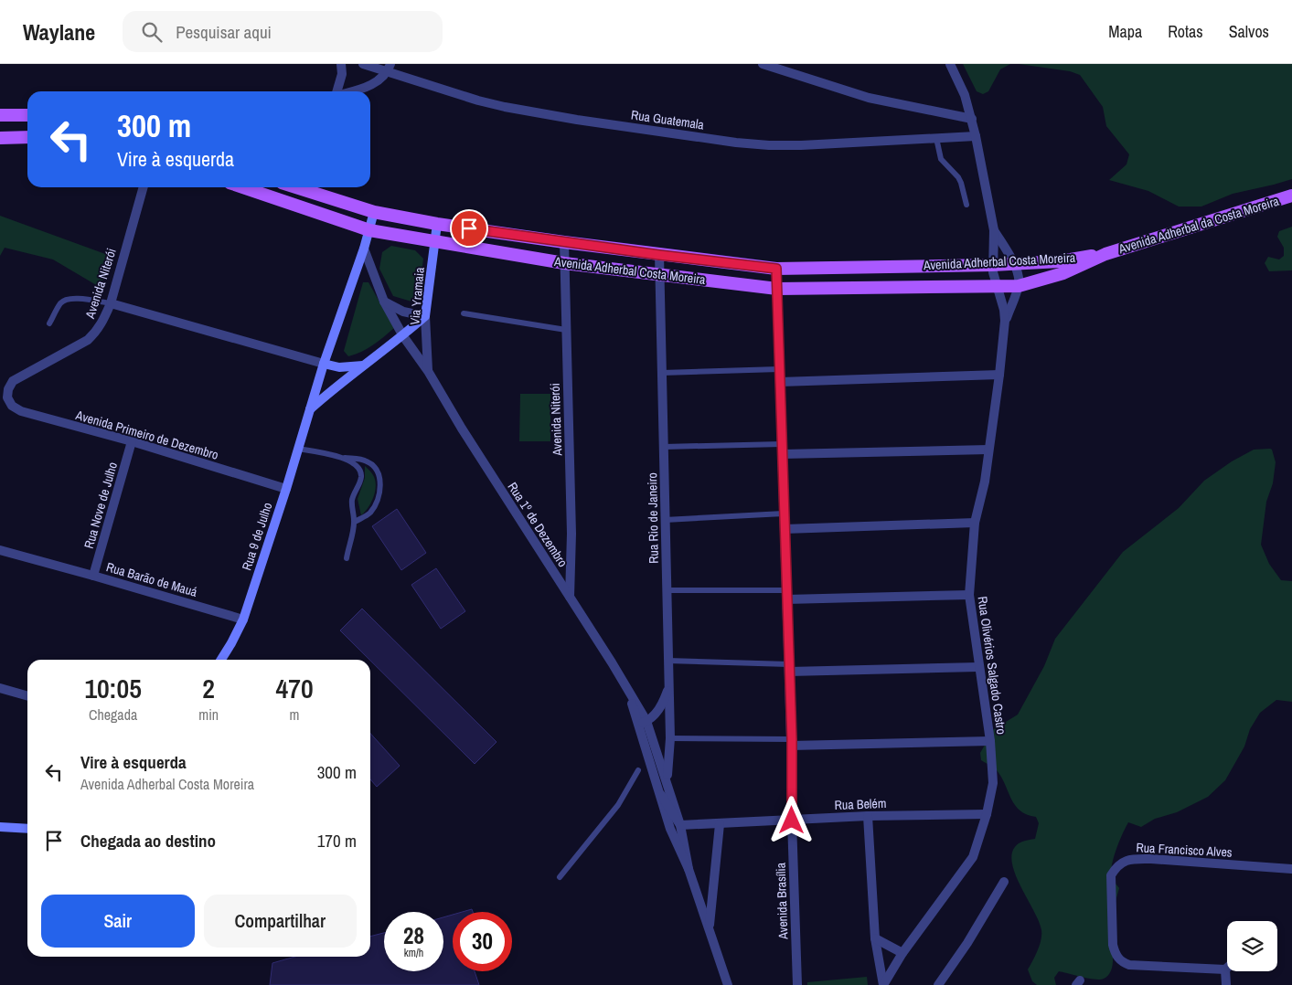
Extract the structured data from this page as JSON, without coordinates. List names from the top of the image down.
{
  "streets": {
    "main road": [
      "Avenida Adherbal da Costa Moreira",
      "Avenida Adherbal Costa Moreira",
      "Via Yramaia",
      "Rua 9 de Julho"
    ],
    "street": [
      "Rua Guatemala",
      "Avenida Niterói",
      "Avenida Primeiro de Dezembro",
      "Rua Nove de Julho",
      "Rua Rio de Janeiro",
      "Rua 1º de Dezembro",
      "Rua Barão de Mauá",
      "Rua Olivérios Salgado Castro",
      "Rua Belém",
      "Rua Francisco Alves",
      "Avenida Brasília"
    ]
  },
  "crossings": [
    ["Avenida Adherbal da Costa Moreira", "Avenida Adherbal Costa Moreira"],
    ["Avenida Adherbal Costa Moreira", "Avenida Niterói"],
    ["Avenida Adherbal Costa Moreira", "Via Yramaia"],
    ["Avenida Adherbal Costa Moreira", "Rua Rio de Janeiro"],
    ["Avenida Adherbal Costa Moreira", "Rua 9 de Julho"],
    ["Avenida Adherbal Costa Moreira", "Avenida Brasília"],
    ["Avenida Niterói", "Avenida Primeiro de Dezembro"],
    ["Avenida Niterói", "Rua 1º de Dezembro"],
    ["Via Yramaia", "Rua 1º de Dezembro"],
    ["Avenida Primeiro de Dezembro", "Rua Nove de Julho"],
    ["Avenida Primeiro de Dezembro", "Rua 9 de Julho"],
    ["Rua Nove de Julho", "Rua Barão de Mauá"],
    ["Rua Rio de Janeiro", "Rua 1º de Dezembro"],
    ["Rua 1º de Dezembro", "Rua 9 de Julho"],
    ["Rua 1º de Dezembro", "Rua Belém"],
    ["Rua 9 de Julho", "Rua Barão de Mauá"],
    ["Rua Olivérios Salgado Castro", "Rua Belém"],
    ["Rua Belém", "Avenida Brasília"]
  ],
  "page": {
    "header": "Waylane",
    "search": "Pesquisar aqui",
    "nav": ["Mapa", "Rotas", "Salvos"],
    "turn": ["300 m", "Vire à esquerda"],
    "eta": [
      "10:05",
      "Chegada",
      "2",
      "min",
      "470",
      "m"
    ],
    "list": [
      {
        "name": "Vire à esquerda",
        "note": "Avenida Adherbal Costa Moreira",
        "value": "300 m"
      },
      {
        "name": "Chegada ao destino",
        "value": "170 m"
      }
    ],
    "buttons": ["Sair", "Compartilhar"],
    "speed": "28 km/h",
    "limit": "30"
  }
}
